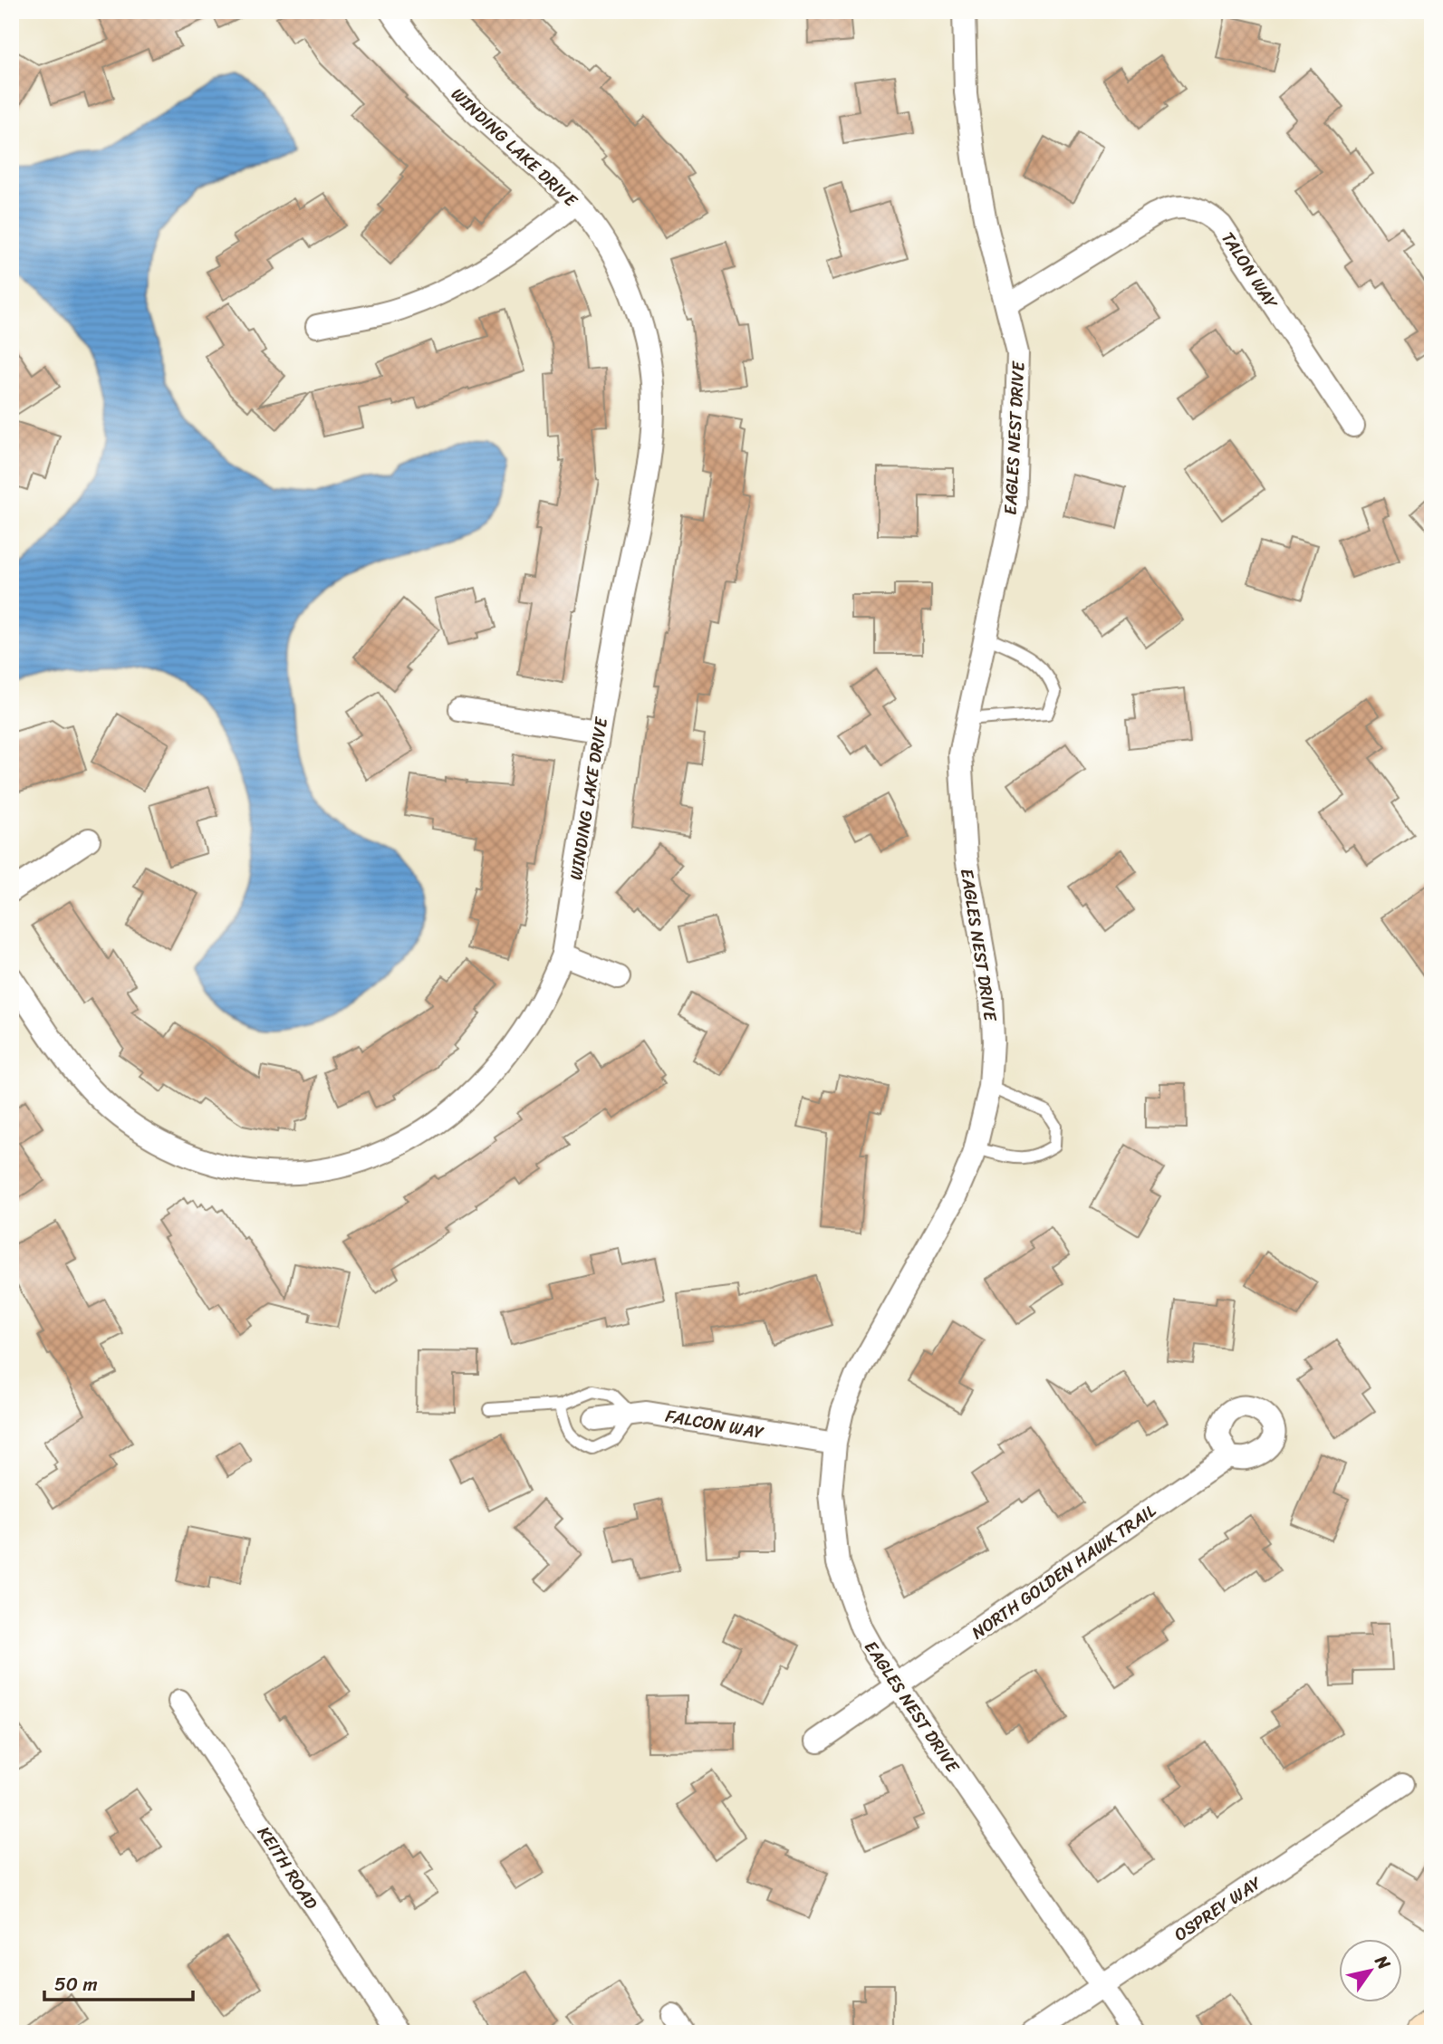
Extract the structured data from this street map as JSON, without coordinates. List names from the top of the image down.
{
  "streets": {
    "street": [
      "WINDING LAKE DRIVE",
      "TALON WAY",
      "EAGLES NEST DRIVE",
      "FALCON WAY",
      "NORTH GOLDEN HAWK TRAIL",
      "KEITH ROAD",
      "OSPREY WAY"
    ]
  },
  "crossings": [
    ["TALON WAY", "EAGLES NEST DRIVE"],
    ["EAGLES NEST DRIVE", "FALCON WAY"],
    ["EAGLES NEST DRIVE", "NORTH GOLDEN HAWK TRAIL"],
    ["EAGLES NEST DRIVE", "OSPREY WAY"]
  ],
  "scale_bar": "50 m",
  "north": "top right"
}
